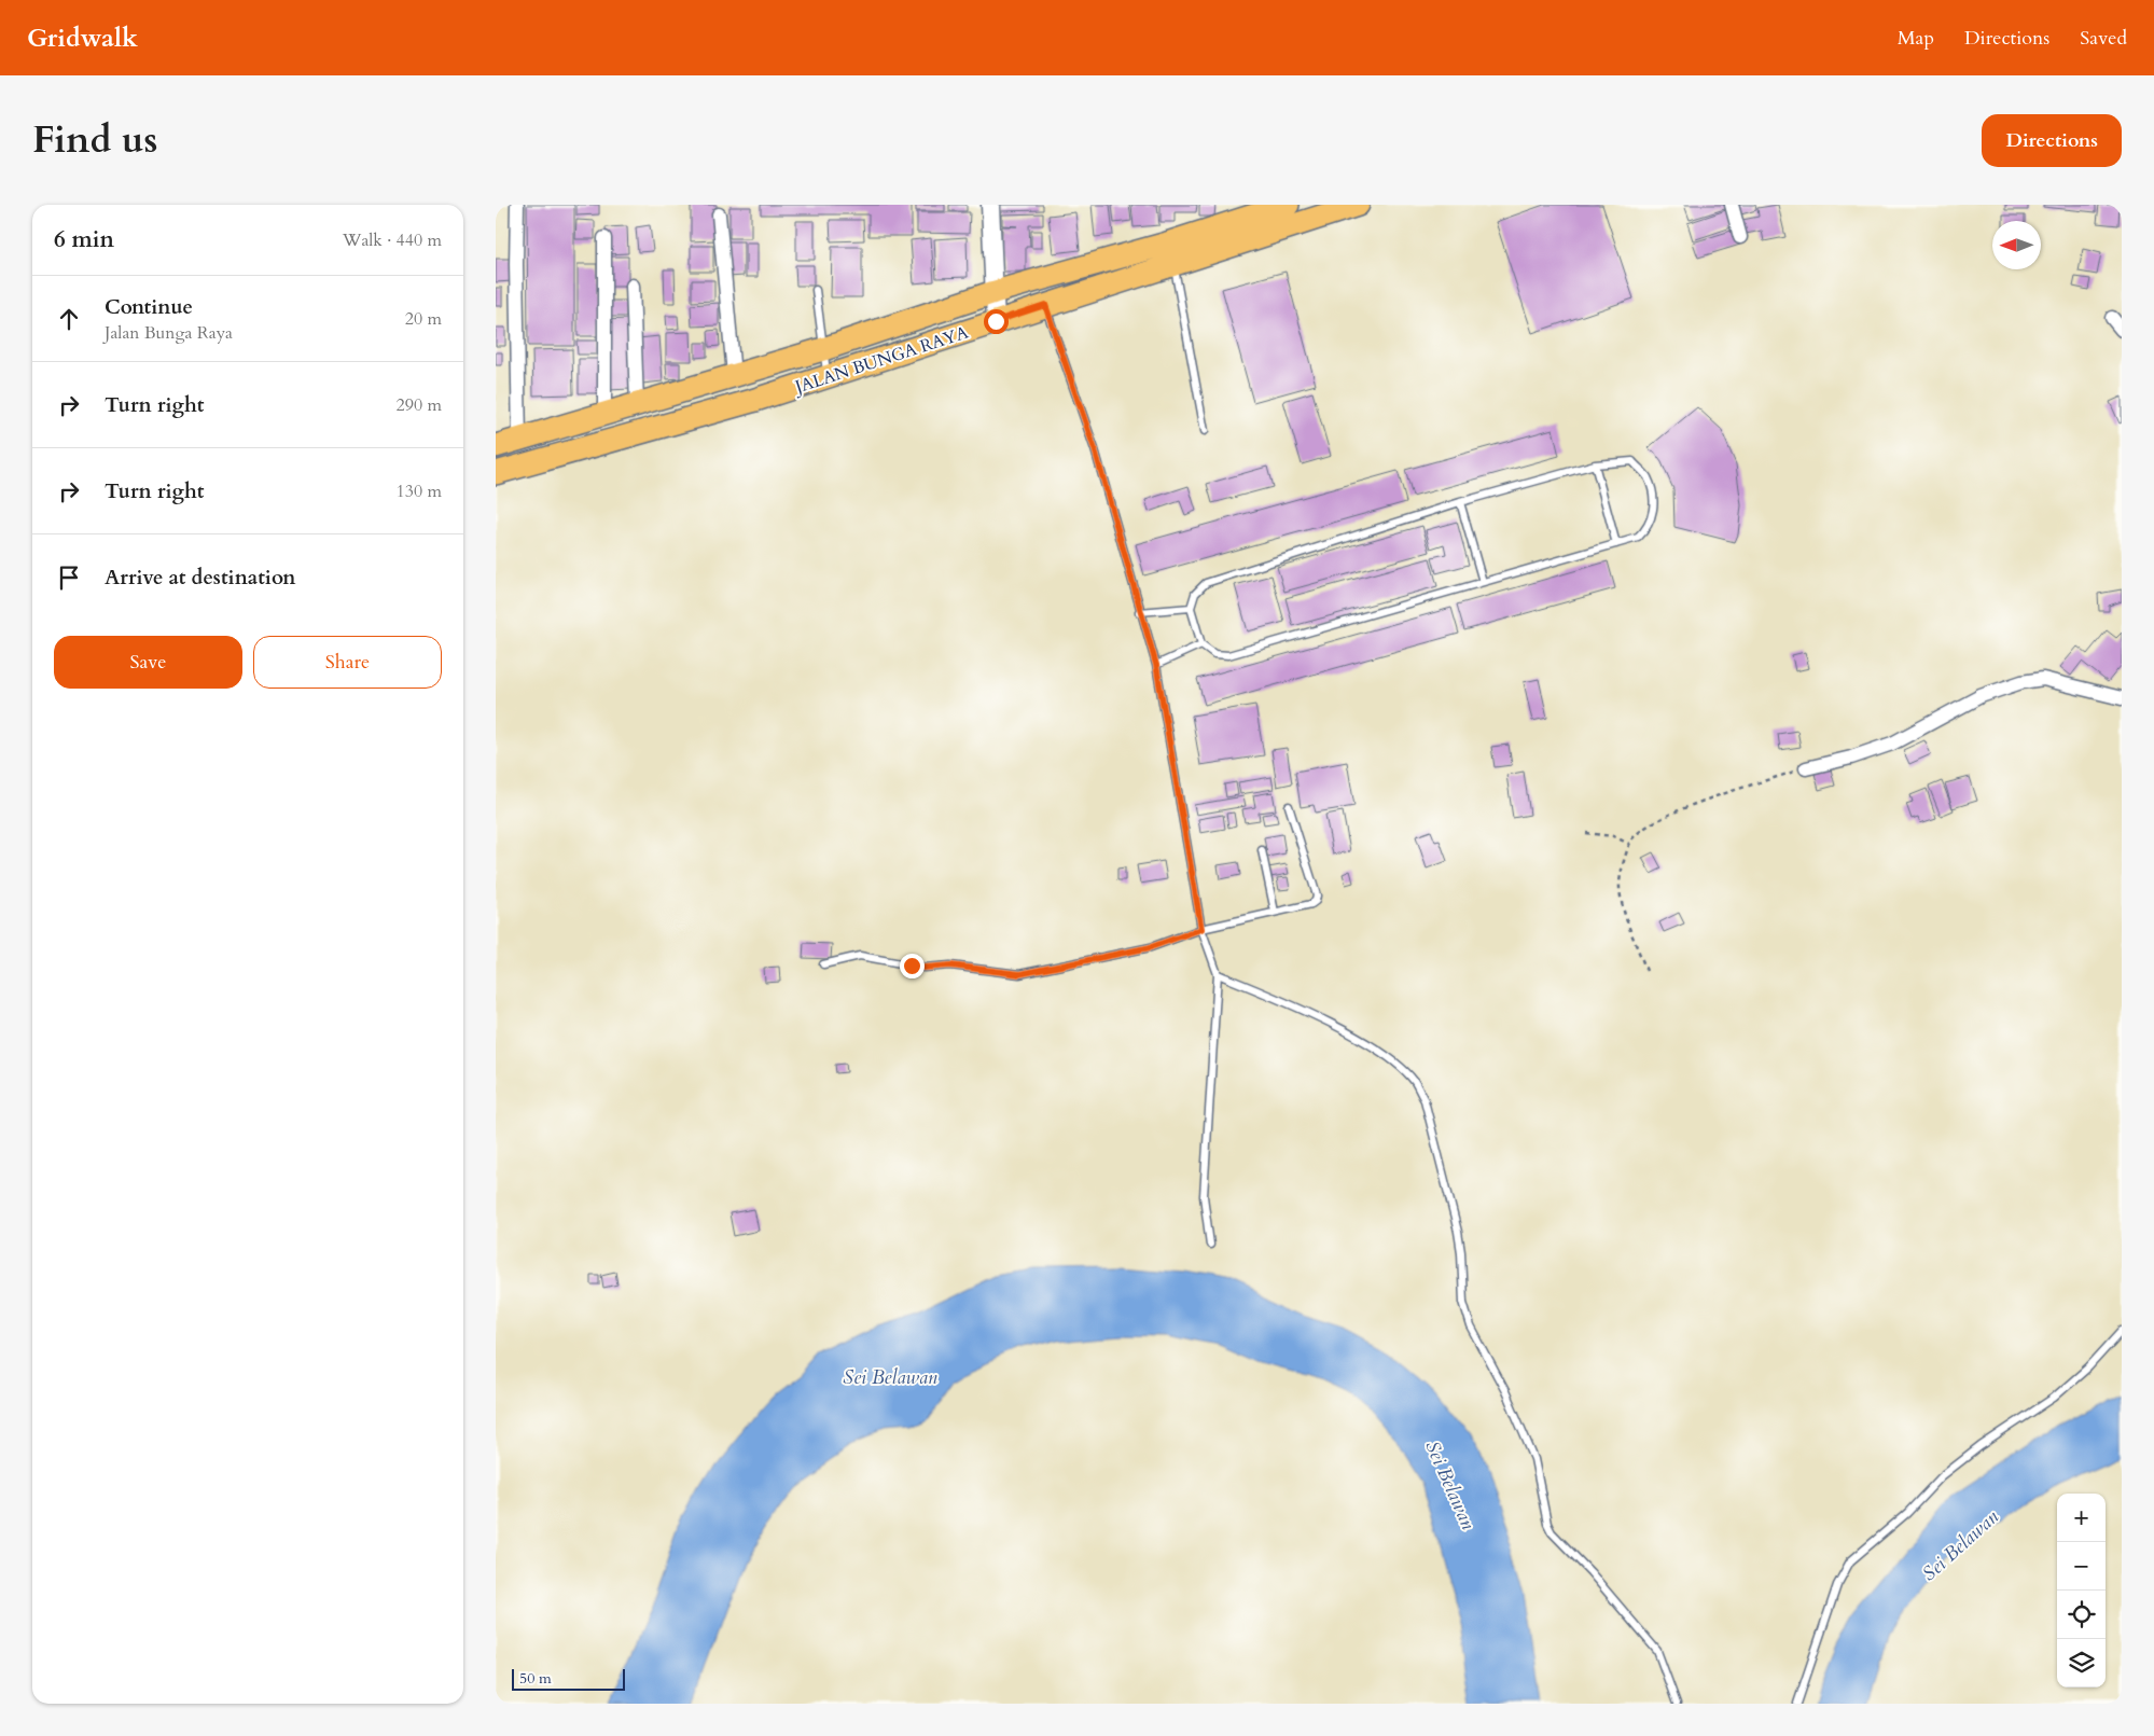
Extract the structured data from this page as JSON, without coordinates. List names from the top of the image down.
{
  "streets": {
    "main road": ["JALAN BUNGA RAYA"]
  },
  "water": ["Sei Belawan"],
  "scale_bar": "50 m",
  "north": "left",
  "page": {
    "header": "Gridwalk",
    "nav": ["Map", "Directions", "Saved"],
    "title": "Find us",
    "buttons": [
      "Directions",
      ["Save", "Share"]
    ],
    "heading": ["6 min", "Walk · 440 m"],
    "list": [
      ["Continue", "Jalan Bunga Raya", "20 m"],
      ["Turn right", "290 m"],
      ["Turn right", "130 m"],
      "Arrive at destination"
    ],
    "map_buttons": ["+", "−"],
    "scale": "50 m"
  }
}
